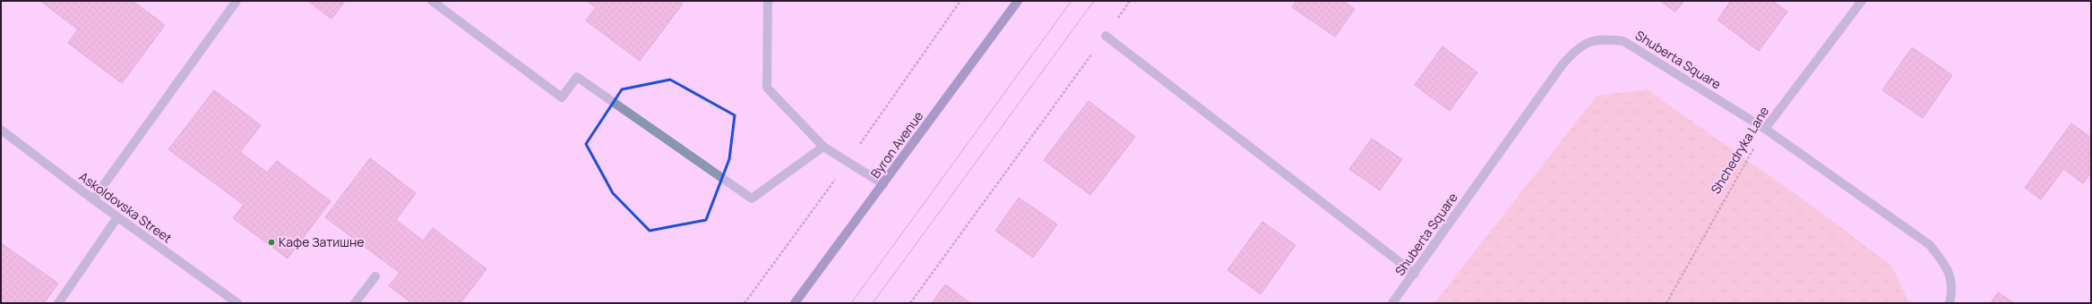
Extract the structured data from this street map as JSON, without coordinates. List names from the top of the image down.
{
  "streets": {
    "main road": ["Byron Avenue"],
    "street": ["Shuberta Square", "Shchedryka Lane", "Askoldovska Street"]
  },
  "crossings": [
    ["Shuberta Square", "Shchedryka Lane"]
  ],
  "places": ["Кафе Затишне"]
}
